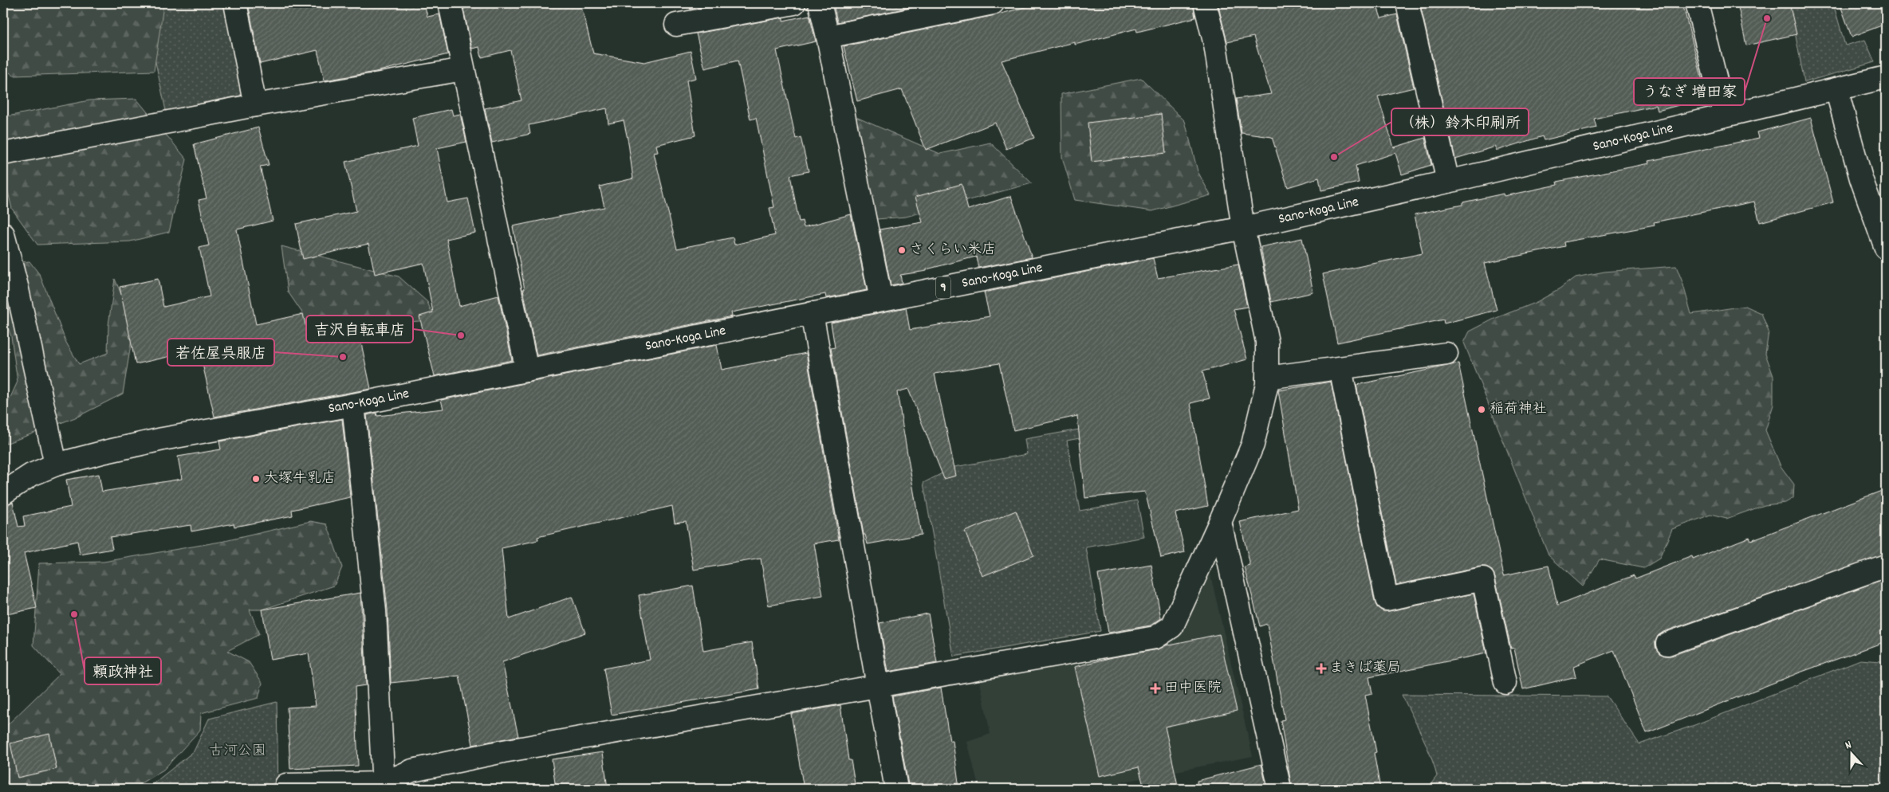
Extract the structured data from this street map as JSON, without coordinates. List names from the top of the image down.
{
  "streets": {
    "street": ["Sano-Koga Line", "9"]
  },
  "parks": ["古河公園"],
  "places": {
    "other": [
      "うなぎ 増田家",
      "（株）鈴木印刷所",
      "さくらい米店",
      "吉沢自転車店",
      "若佐屋呉服店",
      "稲荷神社",
      "大塚牛乳店",
      "頼政神社"
    ],
    "health": ["まきば薬局", "田中医院"]
  },
  "north": "top"
}
